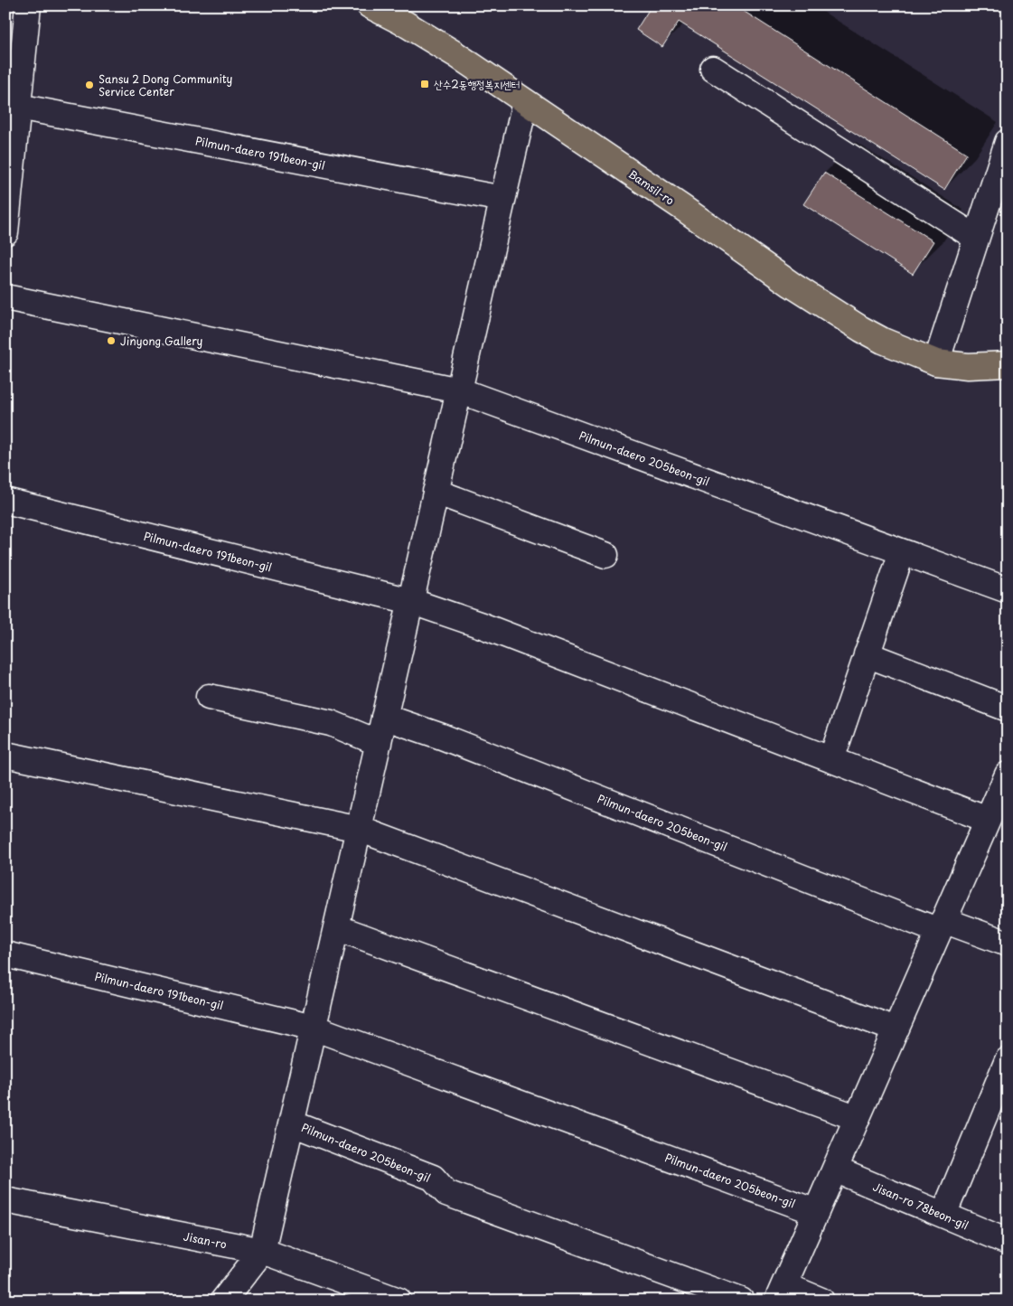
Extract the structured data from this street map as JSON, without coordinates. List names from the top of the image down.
{
  "streets": {
    "main road": ["Bamsil-ro"],
    "street": [
      "Pilmun-daero 191beon-gil",
      "Pilmun-daero 205beon-gil",
      "Jisan-ro 78beon-gil",
      "Jisan-ro"
    ]
  },
  "crossings": [
    ["Pilmun-daero 191beon-gil", "Pilmun-daero 205beon-gil"]
  ],
  "places": {
    "transit": ["산수2동행정복지센터"],
    "other": ["Sansu 2 Dong Community Service Center", "Jinyong Gallery"]
  }
}
